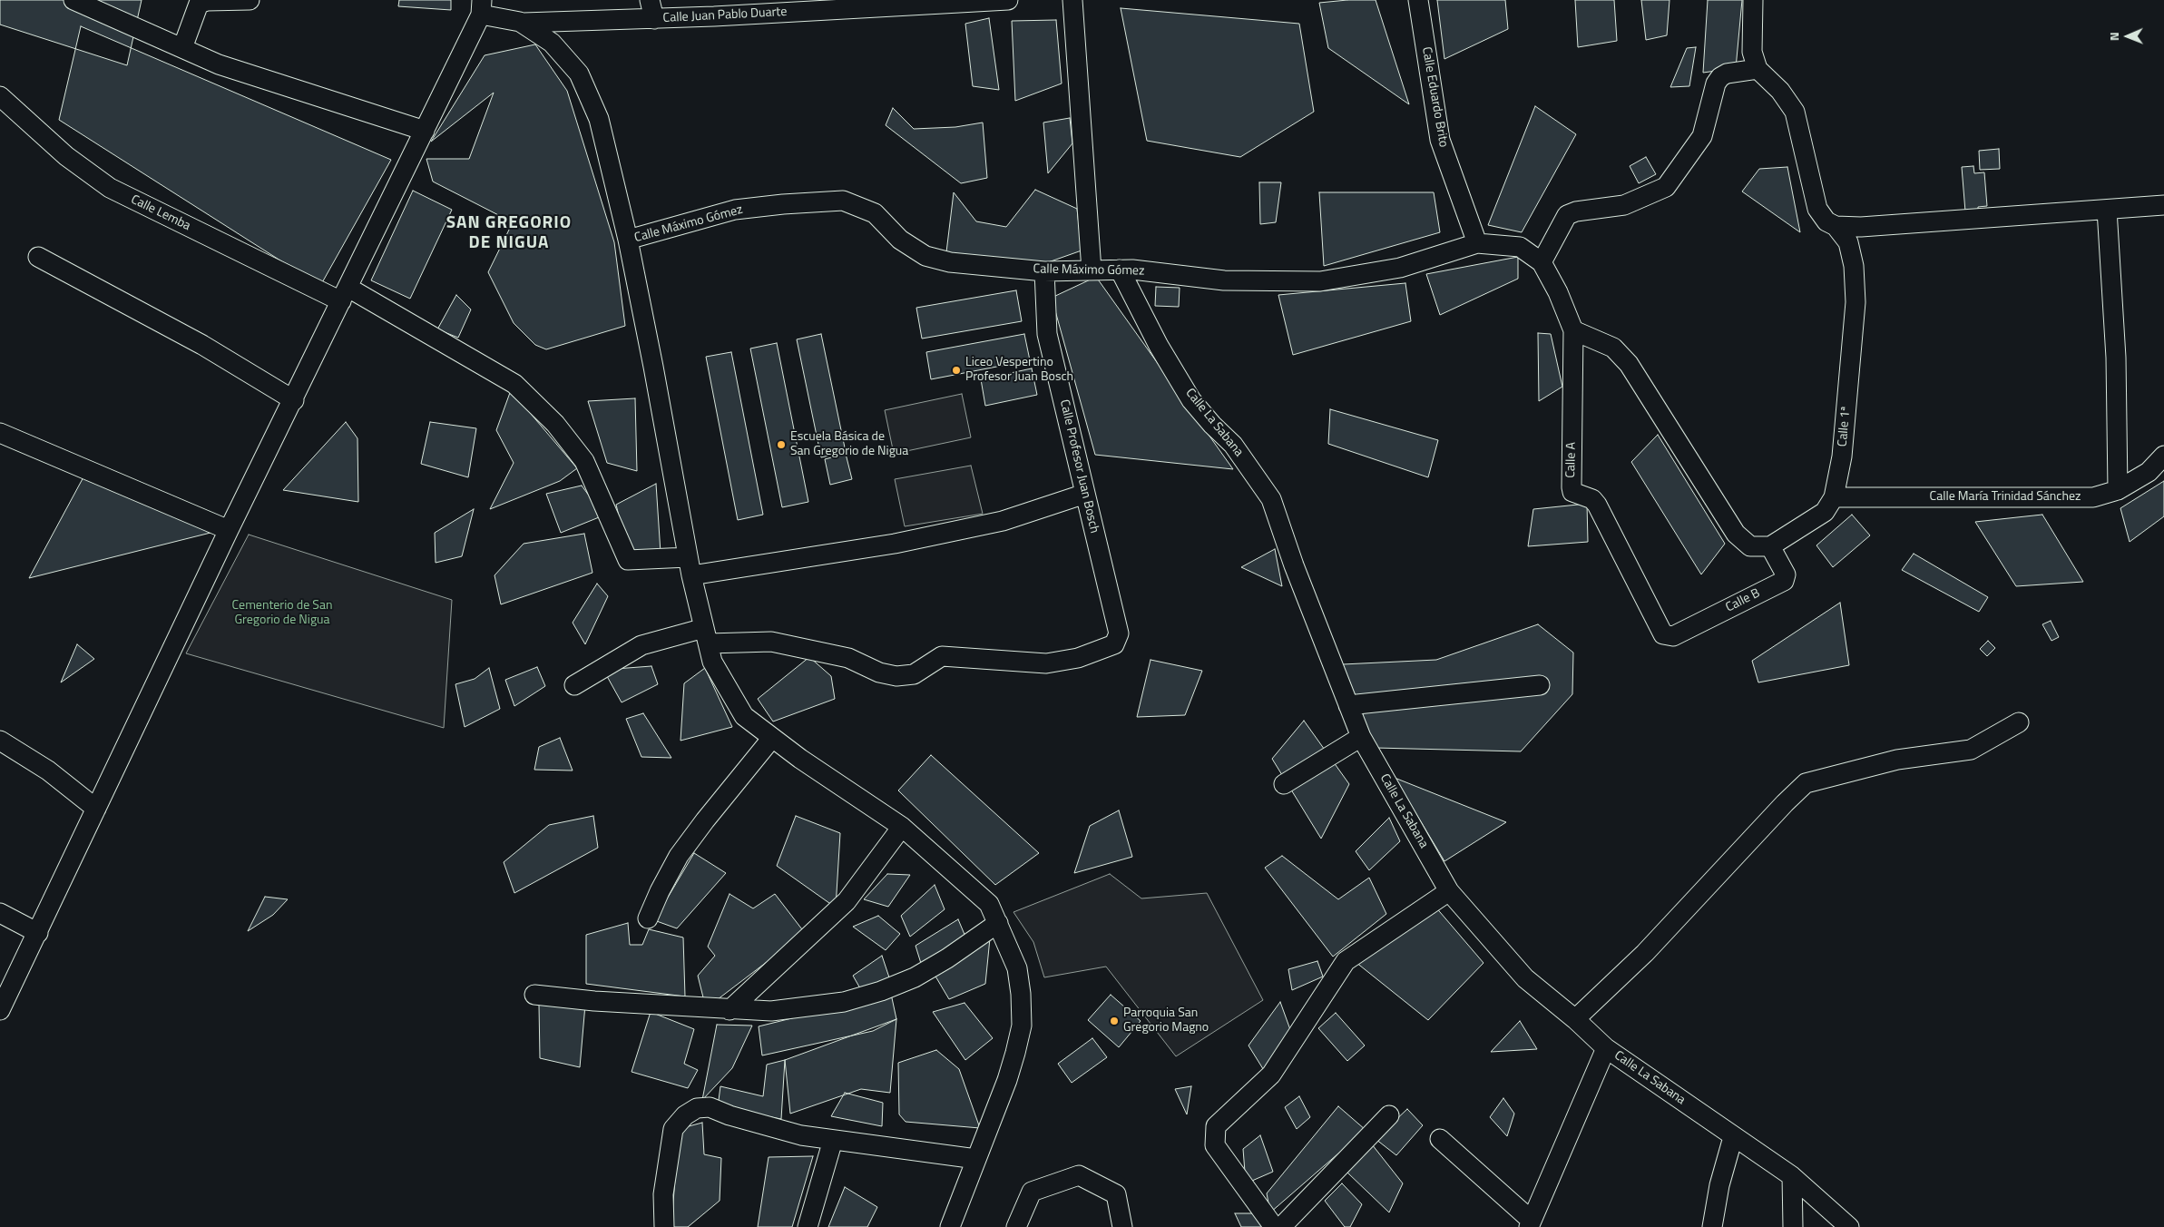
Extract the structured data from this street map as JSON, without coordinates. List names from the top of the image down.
{
  "streets": {
    "street": [
      "Calle Juan Pablo Duarte",
      "Calle Eduardo Brito",
      "Calle Lemba",
      "Calle Máximo Gómez",
      "Calle La Sabana",
      "Calle 1ª",
      "Calle A",
      "Calle Profesor Juan Bosch",
      "Calle María Trinidad Sánchez",
      "Calle B"
    ]
  },
  "crossings": [
    ["Calle Eduardo Brito", "Calle Máximo Gómez"],
    ["Calle Máximo Gómez", "Calle La Sabana"],
    ["Calle Máximo Gómez", "Calle A"],
    ["Calle Máximo Gómez", "Calle Profesor Juan Bosch"],
    ["Calle 1ª", "Calle María Trinidad Sánchez"],
    ["Calle 1ª", "Calle B"],
    ["Calle A", "Calle B"]
  ],
  "districts": ["SAN GREGORIO DE NIGUA"],
  "parks": ["Cementerio de San Gregorio de Nigua"],
  "places": ["Liceo Vespertino Profesor Juan Bosch", "Escuela Básica de San Gregorio de Nigua", "Parroquia San Gregorio Magno"],
  "north": "left"
}
